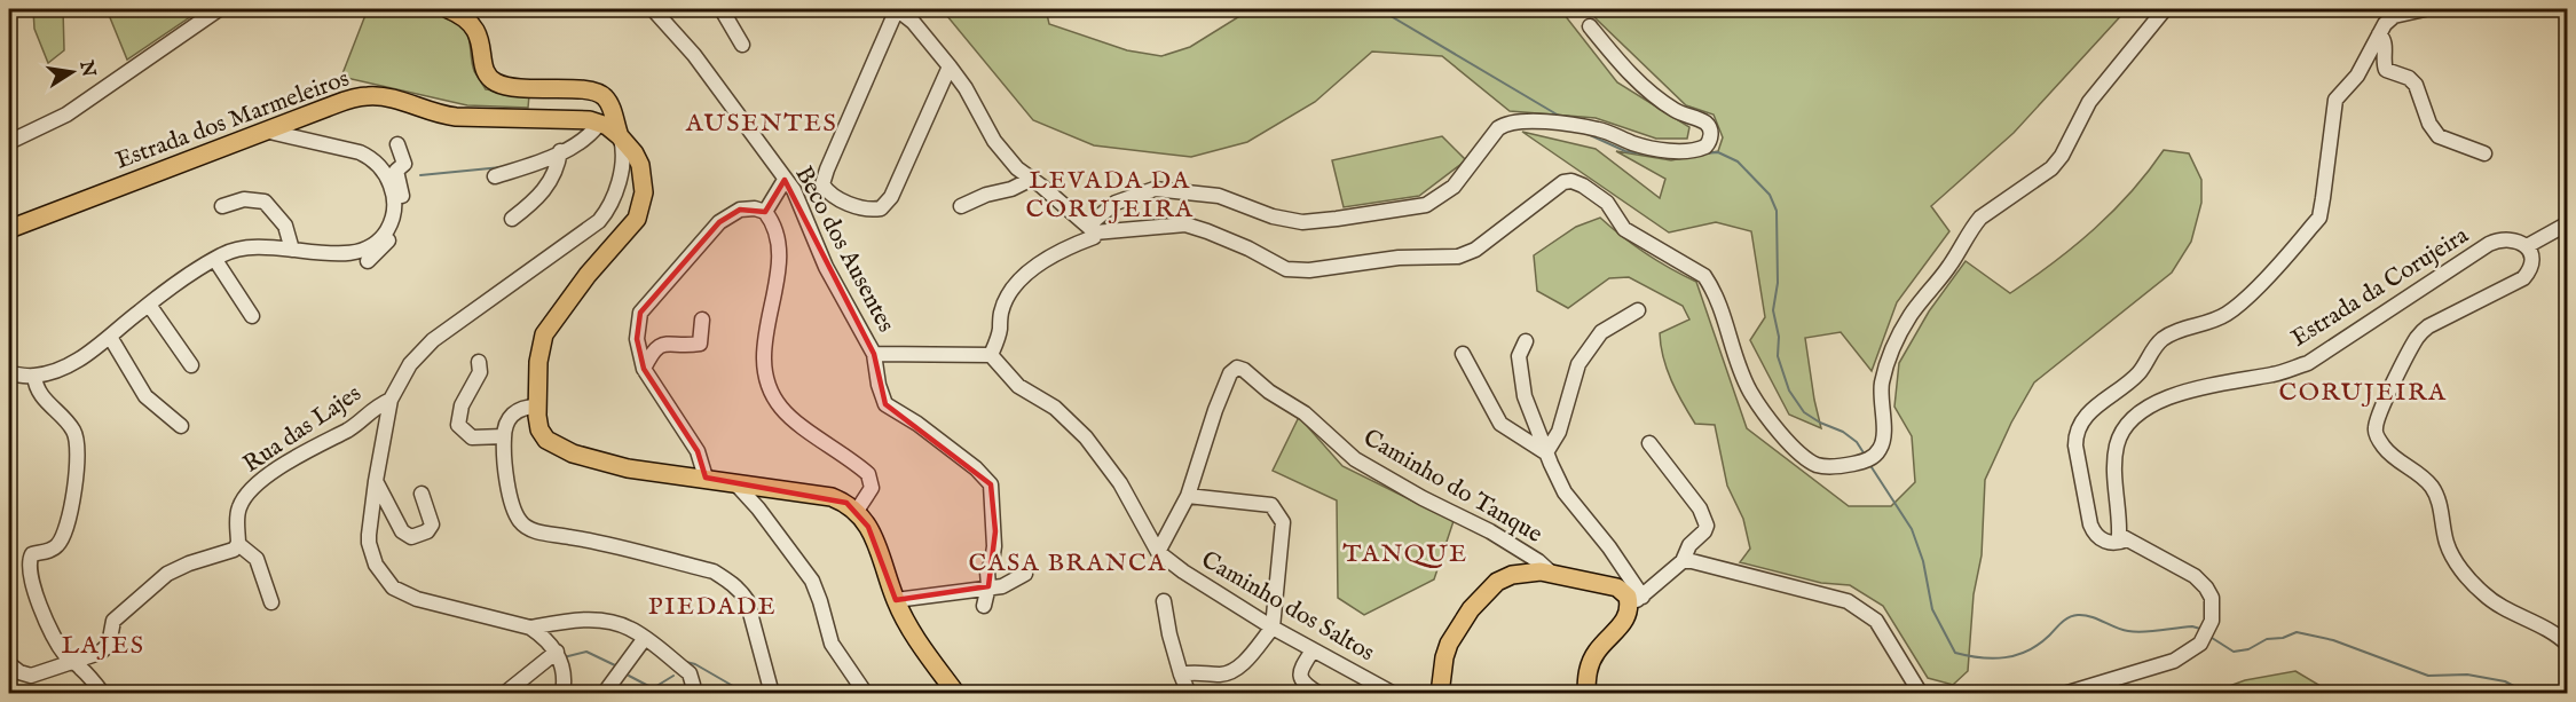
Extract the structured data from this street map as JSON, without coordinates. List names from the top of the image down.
{
  "streets": {
    "main road": ["Estrada dos Marmeleiros"],
    "street": [
      "Beco dos Ausentes",
      "Estrada da Corujeira",
      "Rua das Lajes",
      "Caminho do Tanque",
      "Caminho dos Saltos"
    ]
  },
  "crossings": [
    ["Beco dos Ausentes", "Caminho dos Saltos"]
  ],
  "districts": [
    "AUSENTES",
    "LEVADA DA CORUJEIRA",
    "CORUJEIRA",
    "TANQUE",
    "CASA BRANCA",
    "PIEDADE",
    "LAJES"
  ],
  "north": "right"
}
